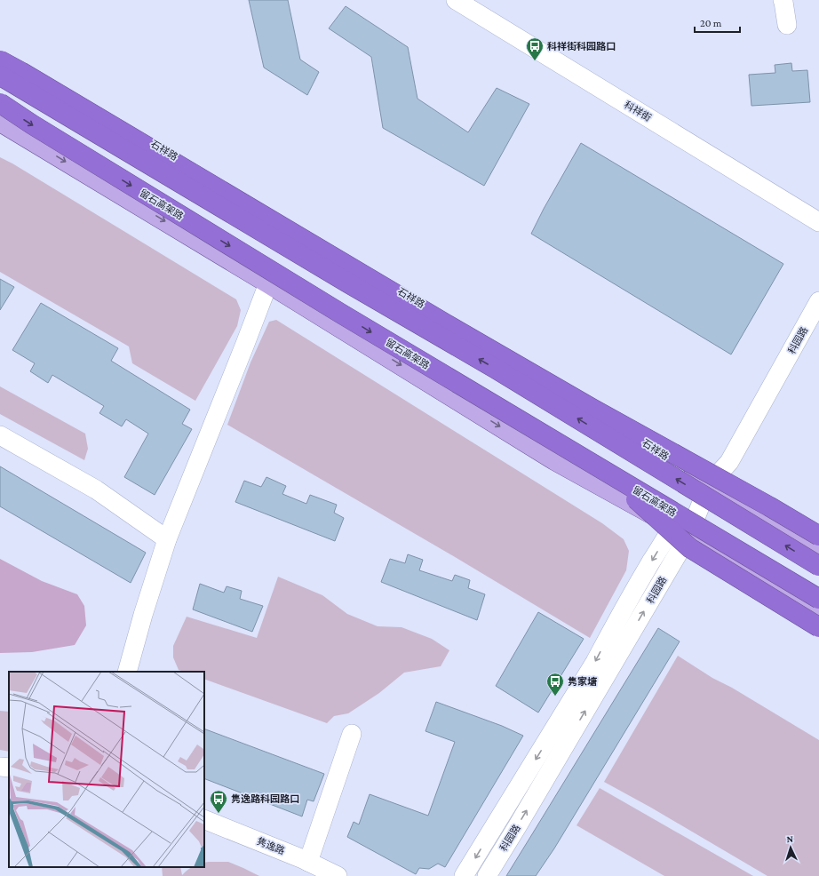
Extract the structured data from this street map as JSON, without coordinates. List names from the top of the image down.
{
  "streets": {
    "highway": ["留石高架路"],
    "main road": ["石祥路"],
    "street": ["科祥街", "科园路", "隽逸路"]
  },
  "crossings": [
    ["石祥路", "科园路"]
  ],
  "places": {
    "bus stop": ["科祥街科园路口", "隽家塘", "隽逸路科园路口"]
  },
  "scale_bar": "20 m",
  "north": "top"
}
